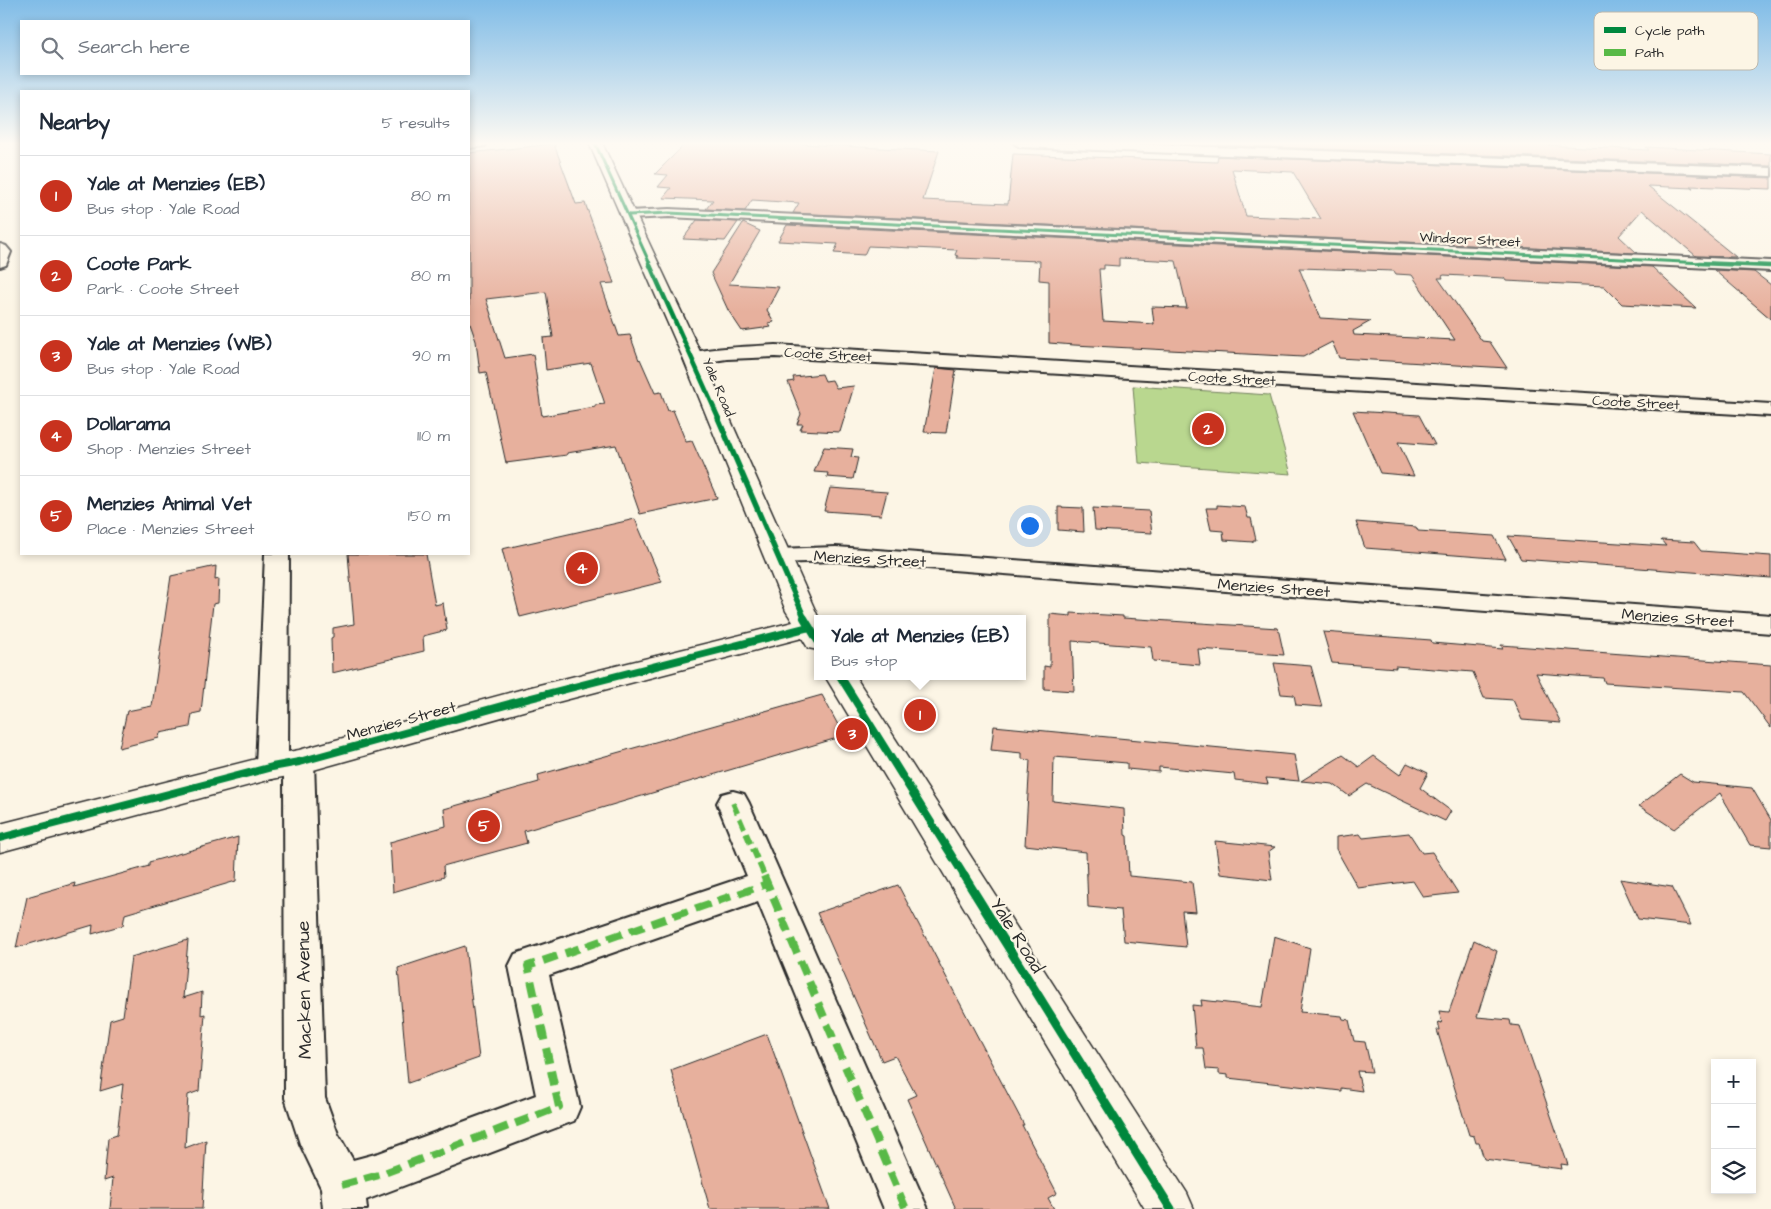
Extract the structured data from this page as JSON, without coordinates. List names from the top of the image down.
{
  "streets": {
    "main road": ["Yale Road", "Menzies Street"],
    "street": ["Windsor Street", "Coote Street", "Macken Avenue"]
  },
  "crossings": [
    ["Windsor Street", "Yale Road"],
    ["Coote Street", "Yale Road"],
    ["Yale Road", "Menzies Street"],
    ["Menzies Street", "Macken Avenue"]
  ],
  "legend": ["Cycle path", "Path"],
  "page": {
    "search": "Search here",
    "heading": ["Nearby", "5 results"],
    "list": [
      {
        "mark": "1",
        "name": "Yale at Menzies (EB)",
        "note": "Bus stop · Yale Road",
        "value": "80 m"
      },
      {
        "mark": "2",
        "name": "Coote Park",
        "note": "Park · Coote Street",
        "value": "80 m"
      },
      {
        "mark": "3",
        "name": "Yale at Menzies (WB)",
        "note": "Bus stop · Yale Road",
        "value": "90 m"
      },
      {
        "mark": "4",
        "name": "Dollarama",
        "note": "Shop · Menzies Street",
        "value": "110 m"
      },
      {
        "mark": "5",
        "name": "Menzies Animal Vet",
        "note": "Place · Menzies Street",
        "value": "150 m"
      }
    ],
    "pins": [
      "2",
      "4",
      "1",
      "3",
      "5"
    ],
    "popup": ["Yale at Menzies (EB)", "Bus stop"],
    "map_buttons": ["+", "−"]
  }
}
